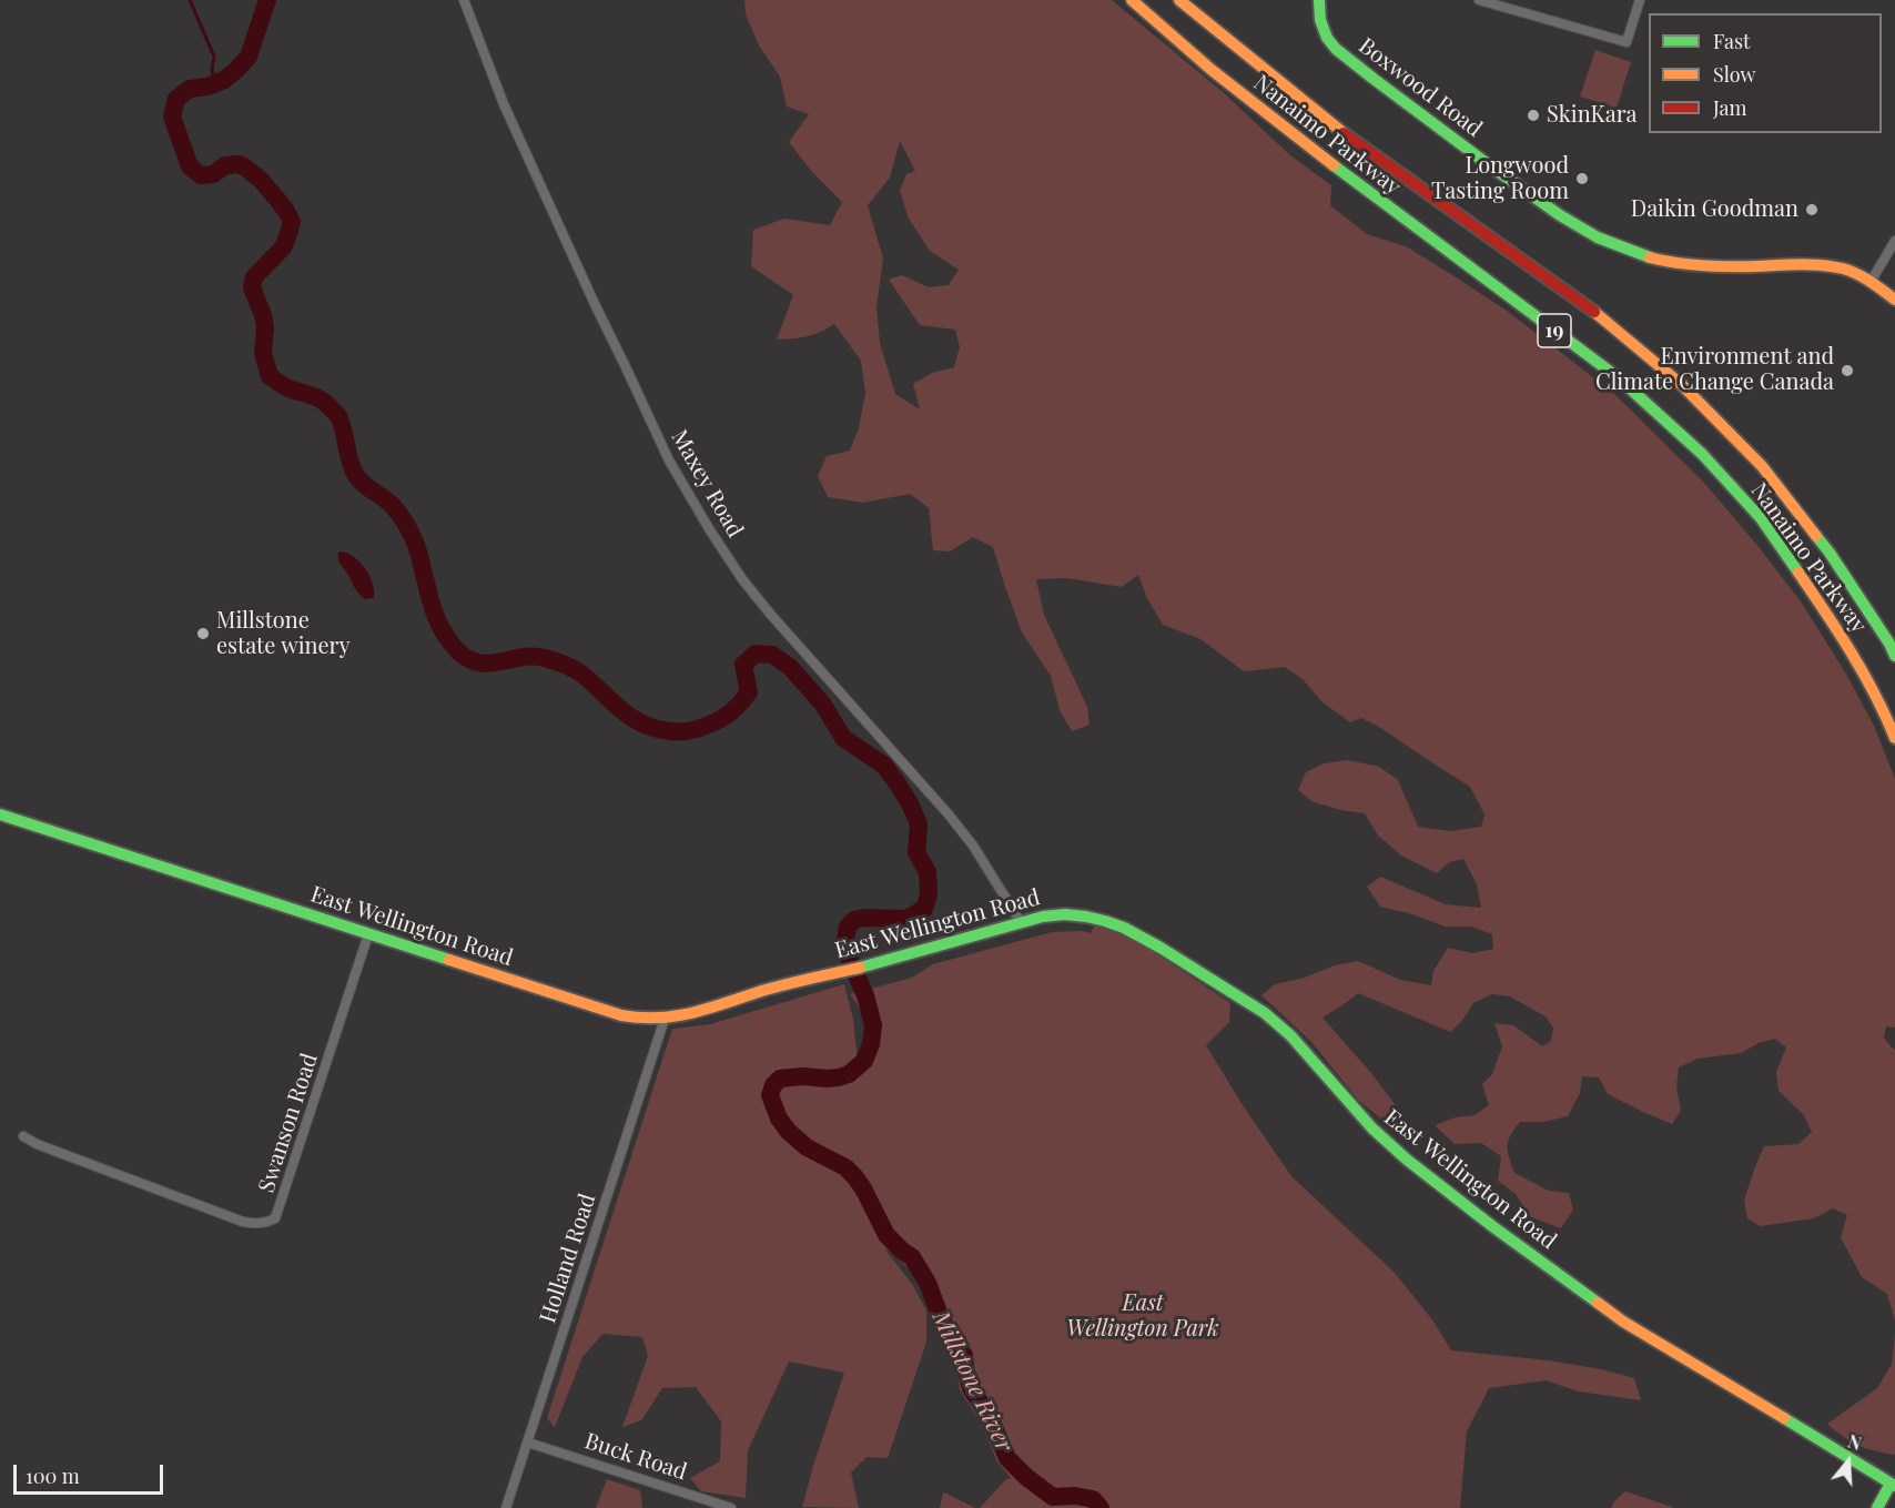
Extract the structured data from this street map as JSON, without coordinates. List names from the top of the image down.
{
  "streets": {
    "main road": [
      "Boxwood Road",
      "Nanaimo Parkway",
      "19",
      "East Wellington Road"
    ],
    "street": [
      "Maxey Road",
      "Swanson Road",
      "Holland Road",
      "Buck Road"
    ]
  },
  "crossings": [
    ["Maxey Road", "East Wellington Road"],
    ["East Wellington Road", "Swanson Road"],
    ["East Wellington Road", "Holland Road"],
    ["Holland Road", "Buck Road"]
  ],
  "water": ["Millstone River"],
  "parks": ["East Wellington Park"],
  "places": [
    "SkinKara",
    "Longwood Tasting Room",
    "Daikin Goodman",
    "Environment and Climate Change Canada",
    "Millstone estate winery"
  ],
  "legend": ["Fast", "Slow", "Jam"],
  "scale_bar": "100 m",
  "north": "top"
}
